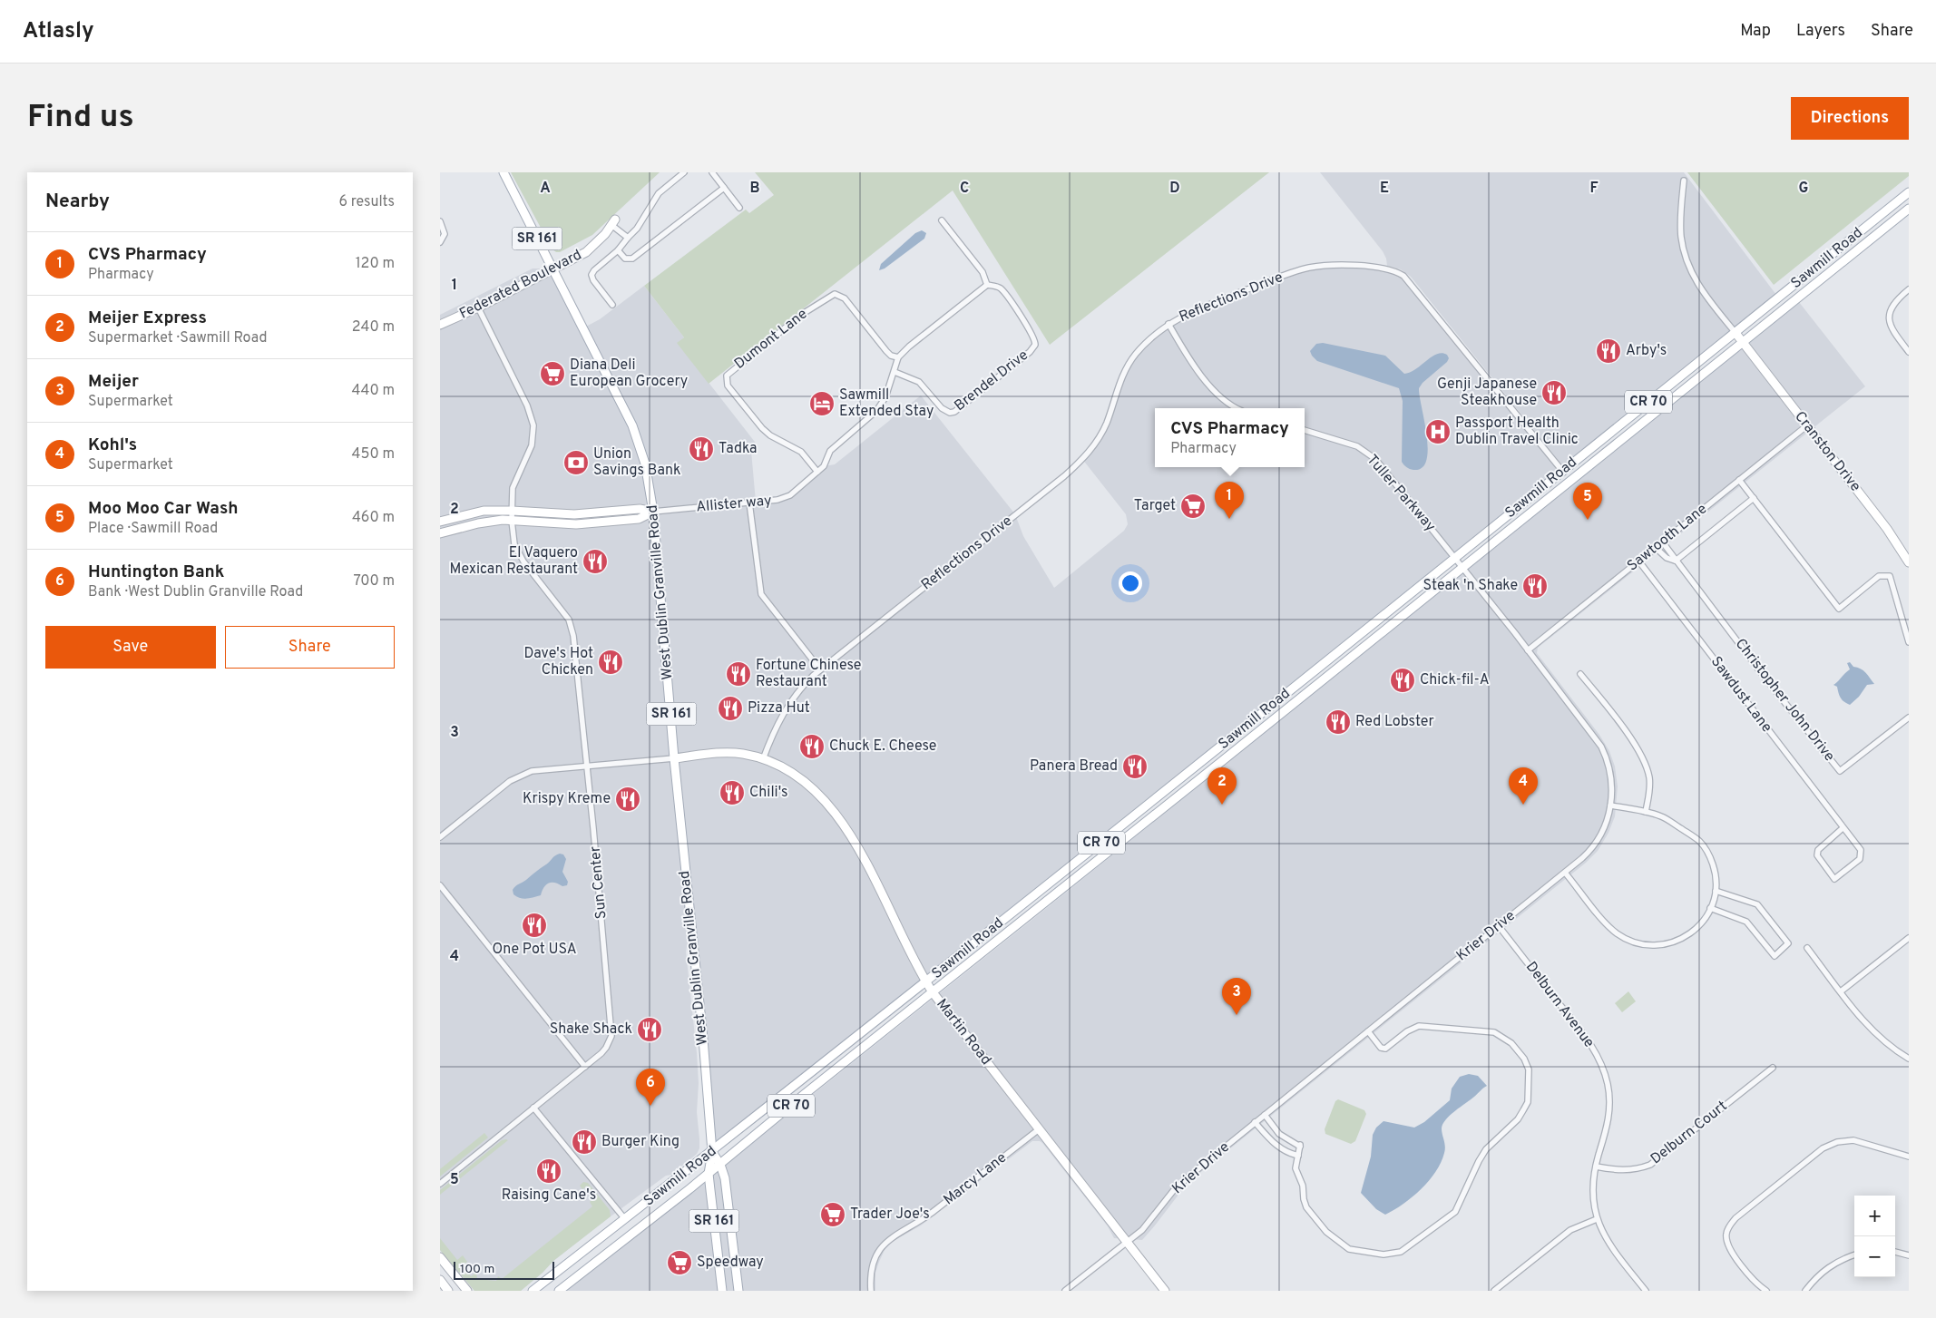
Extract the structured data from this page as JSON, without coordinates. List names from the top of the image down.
{
  "streets": {
    "main road": [
      "SR 161",
      "Sawmill Road",
      "Federated Boulevard",
      "CR 70",
      "Cranston Drive",
      "West Dublin Granville Road",
      "Martin Road"
    ],
    "street": [
      "Reflections Drive",
      "Dumont Lane",
      "Brendel Drive",
      "Tuller Parkway",
      "Allister way",
      "Sawtooth Lane",
      "Sawdust Lane",
      "Christopher John Drive",
      "Sun Center",
      "Krier Drive",
      "Delburn Avenue",
      "Delburn Court",
      "Marcy Lane"
    ]
  },
  "crossings": [
    ["Sawmill Road", "Reflections Drive"],
    ["Sawmill Road", "Cranston Drive"],
    ["Sawmill Road", "Tuller Parkway"],
    ["Sawmill Road", "West Dublin Granville Road"],
    ["Sawmill Road", "Krier Drive"],
    ["Sawmill Road", "Martin Road"],
    ["Federated Boulevard", "West Dublin Granville Road"],
    ["Federated Boulevard", "Sun Center"],
    ["Reflections Drive", "Martin Road"],
    ["Dumont Lane", "Allister way"],
    ["Brendel Drive", "Allister way"],
    ["Cranston Drive", "Sawtooth Lane"],
    ["Tuller Parkway", "Krier Drive"],
    ["Allister way", "West Dublin Granville Road"],
    ["Sawtooth Lane", "Sawdust Lane"],
    ["Sawtooth Lane", "Christopher John Drive"],
    ["Sawtooth Lane", "Krier Drive"],
    ["West Dublin Granville Road", "Martin Road"],
    ["Krier Drive", "Delburn Avenue"],
    ["Krier Drive", "Martin Road"],
    ["Delburn Avenue", "Delburn Court"],
    ["Martin Road", "Marcy Lane"]
  ],
  "places": {
    "restaurant": [
      "Arby's",
      "Genji Japanese Steakhouse",
      "Tadka",
      "El Vaquero Mexican Restaurant",
      "Steak 'n Shake",
      "Dave's Hot Chicken",
      "Fortune Chinese Restaurant",
      "Chick-fil-A",
      "Pizza Hut",
      "Red Lobster",
      "Chuck E. Cheese",
      "Panera Bread",
      "Chili's",
      "Krispy Kreme",
      "One Pot USA",
      "Shake Shack",
      "Burger King",
      "Raising Cane's"
    ],
    "supermarket": [
      "Diana Deli European Grocery",
      "Target",
      "Trader Joe's",
      "Speedway"
    ],
    "hotel": ["Sawmill Extended Stay"],
    "hospital": ["Passport Health Dublin Travel Clinic"],
    "bank": ["Union Savings Bank"]
  },
  "scale_bar": "100 m",
  "page": {
    "header": "Atlasly",
    "nav": ["Map", "Layers", "Share"],
    "buttons": [
      "Directions",
      ["Save", "Share"]
    ],
    "title": "Find us",
    "heading": ["Nearby", "6 results"],
    "list": [
      {
        "mark": "1",
        "name": "CVS Pharmacy",
        "note": "Pharmacy",
        "value": "120 m"
      },
      {
        "mark": "2",
        "name": "Meijer Express",
        "note": "Supermarket · Sawmill Road",
        "value": "240 m"
      },
      {
        "mark": "3",
        "name": "Meijer",
        "note": "Supermarket",
        "value": "440 m"
      },
      {
        "mark": "4",
        "name": "Kohl's",
        "note": "Supermarket",
        "value": "450 m"
      },
      {
        "mark": "5",
        "name": "Moo Moo Car Wash",
        "note": "Place · Sawmill Road",
        "value": "460 m"
      },
      {
        "mark": "6",
        "name": "Huntington Bank",
        "note": "Bank · West Dublin Granville Road",
        "value": "700 m"
      }
    ],
    "popup": ["CVS Pharmacy", "Pharmacy"],
    "pins": [
      "1",
      "5",
      "2",
      "4",
      "3",
      "6"
    ],
    "map_buttons": ["+", "−"],
    "scale": "100 m"
  },
  "grid": {
    "columns": [
      "A",
      "B",
      "C",
      "D",
      "E",
      "F",
      "G"
    ],
    "rows": [
      "1",
      "2",
      "3",
      "4",
      "5"
    ]
  }
}
